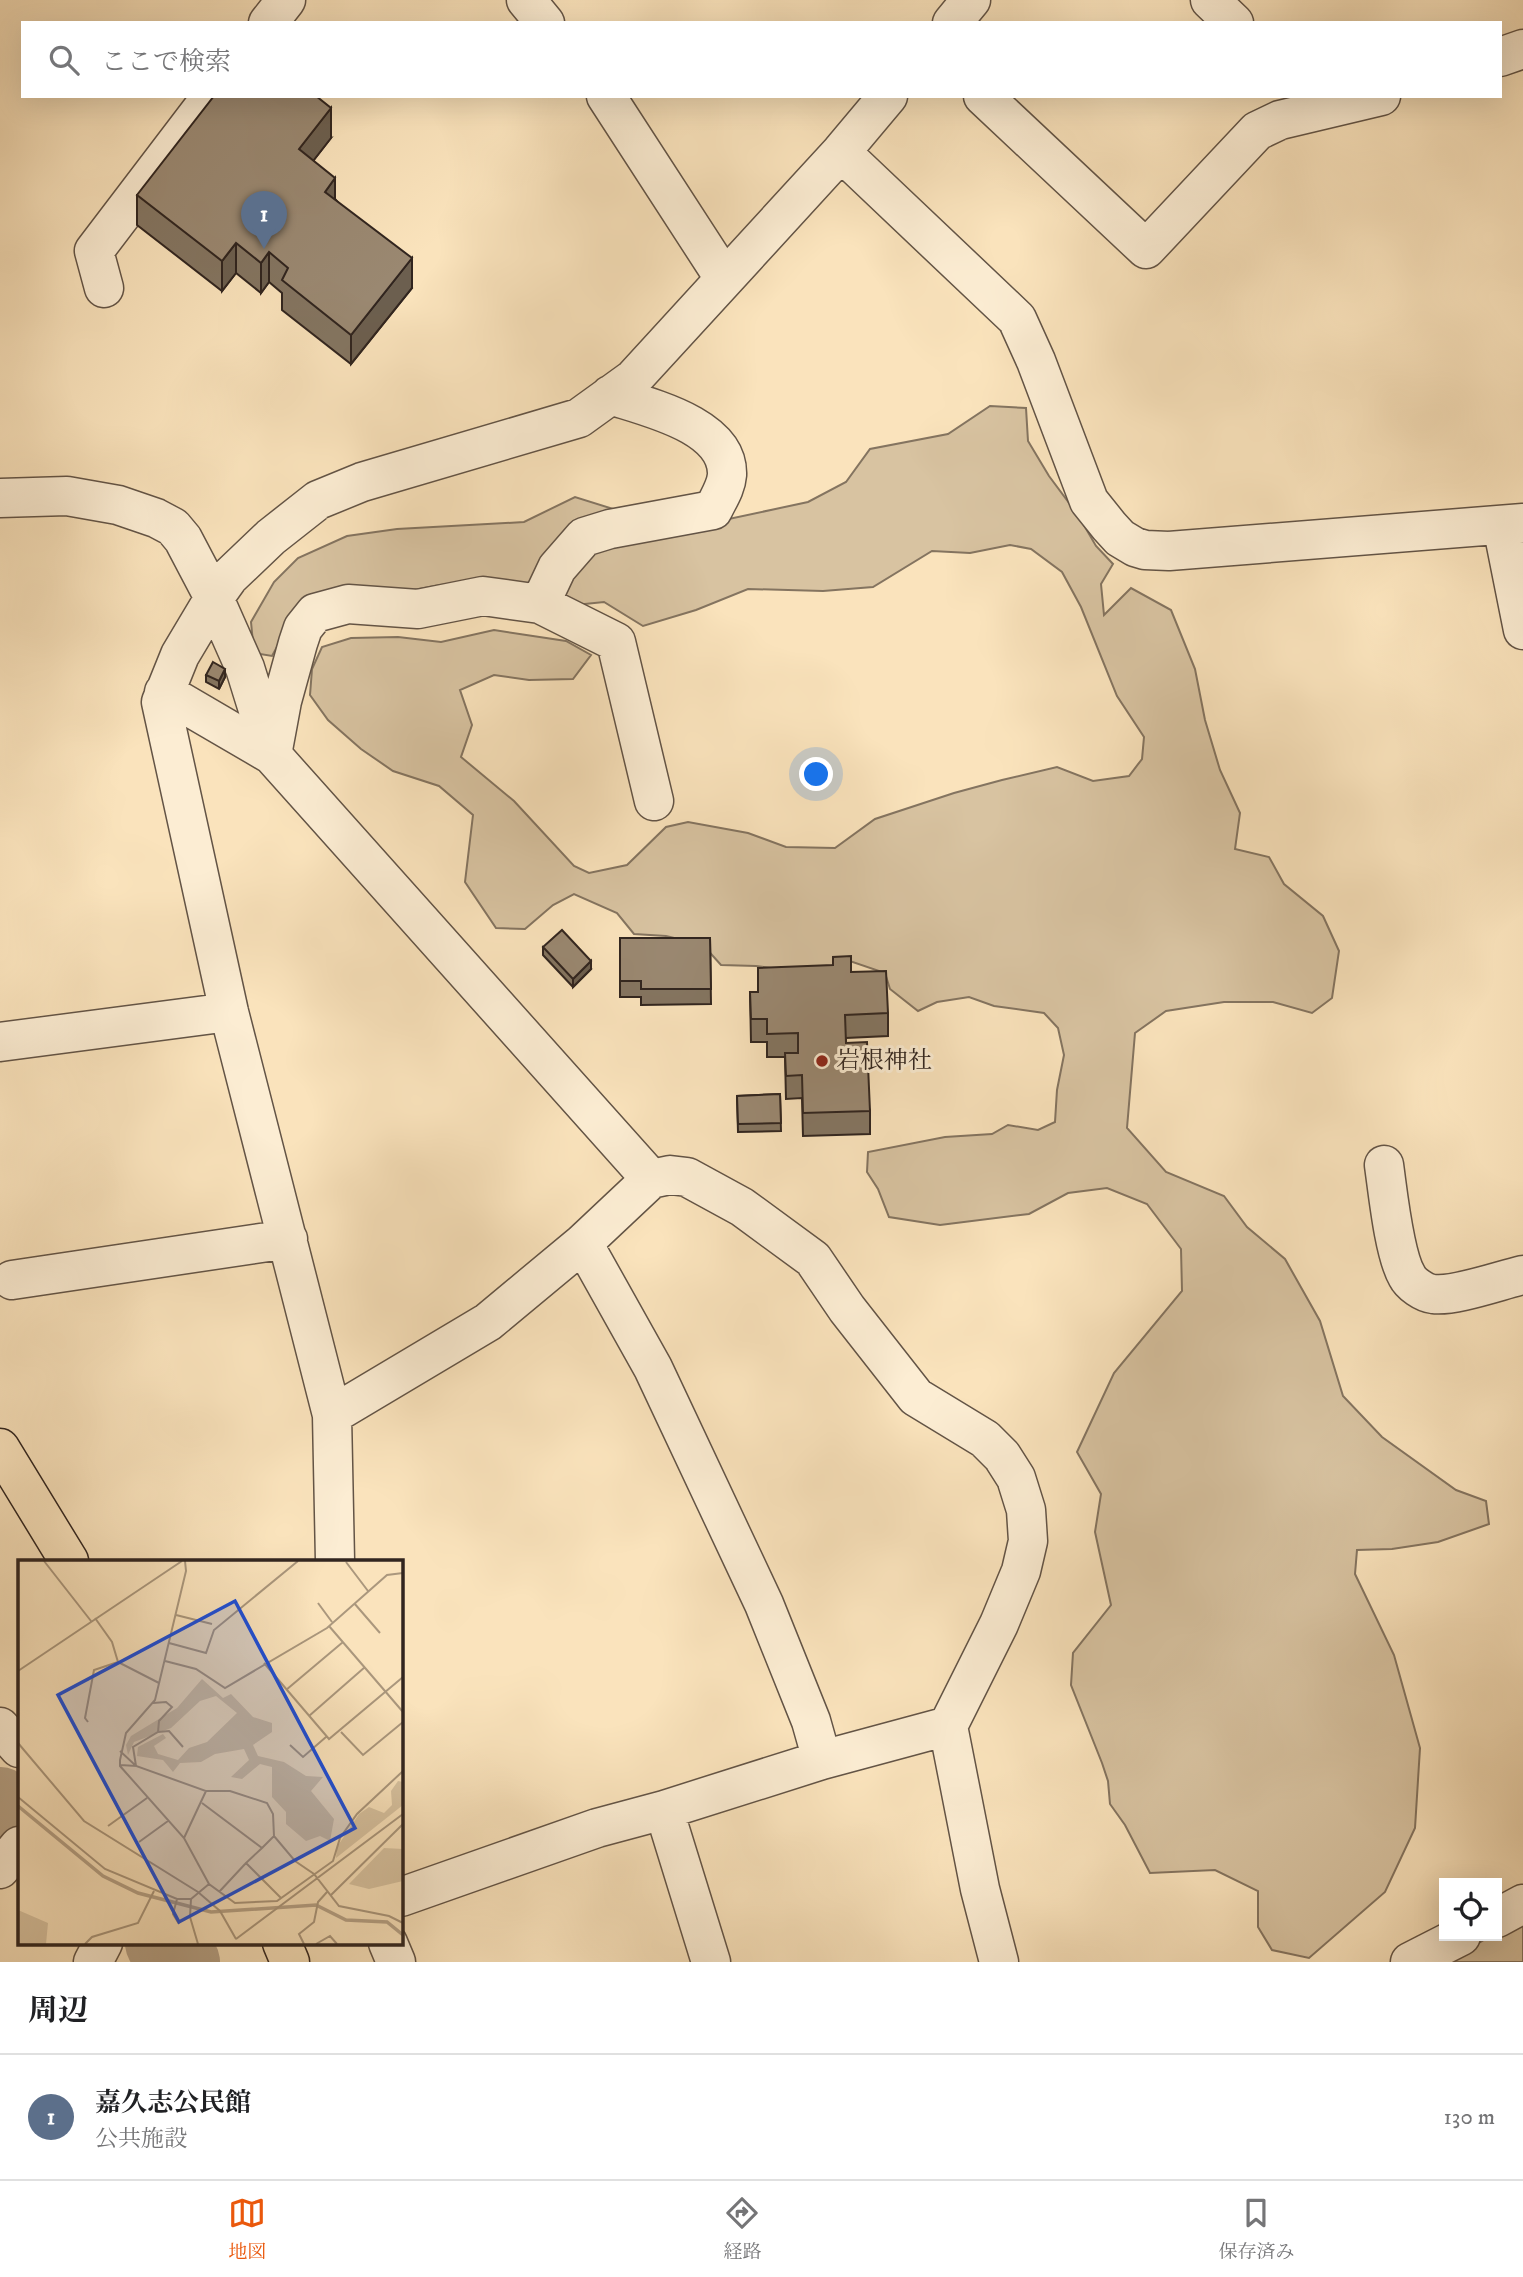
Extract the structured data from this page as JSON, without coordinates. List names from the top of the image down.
{
  "places": ["岩根神社"],
  "page": {
    "search": "ここで検索",
    "pins": "1",
    "heading": "周辺",
    "list": [
      {
        "mark": "1",
        "name": "嘉久志公民館",
        "note": "公共施設",
        "value": "130 m"
      }
    ],
    "nav": ["地図", "経路", "保存済み"]
  }
}
